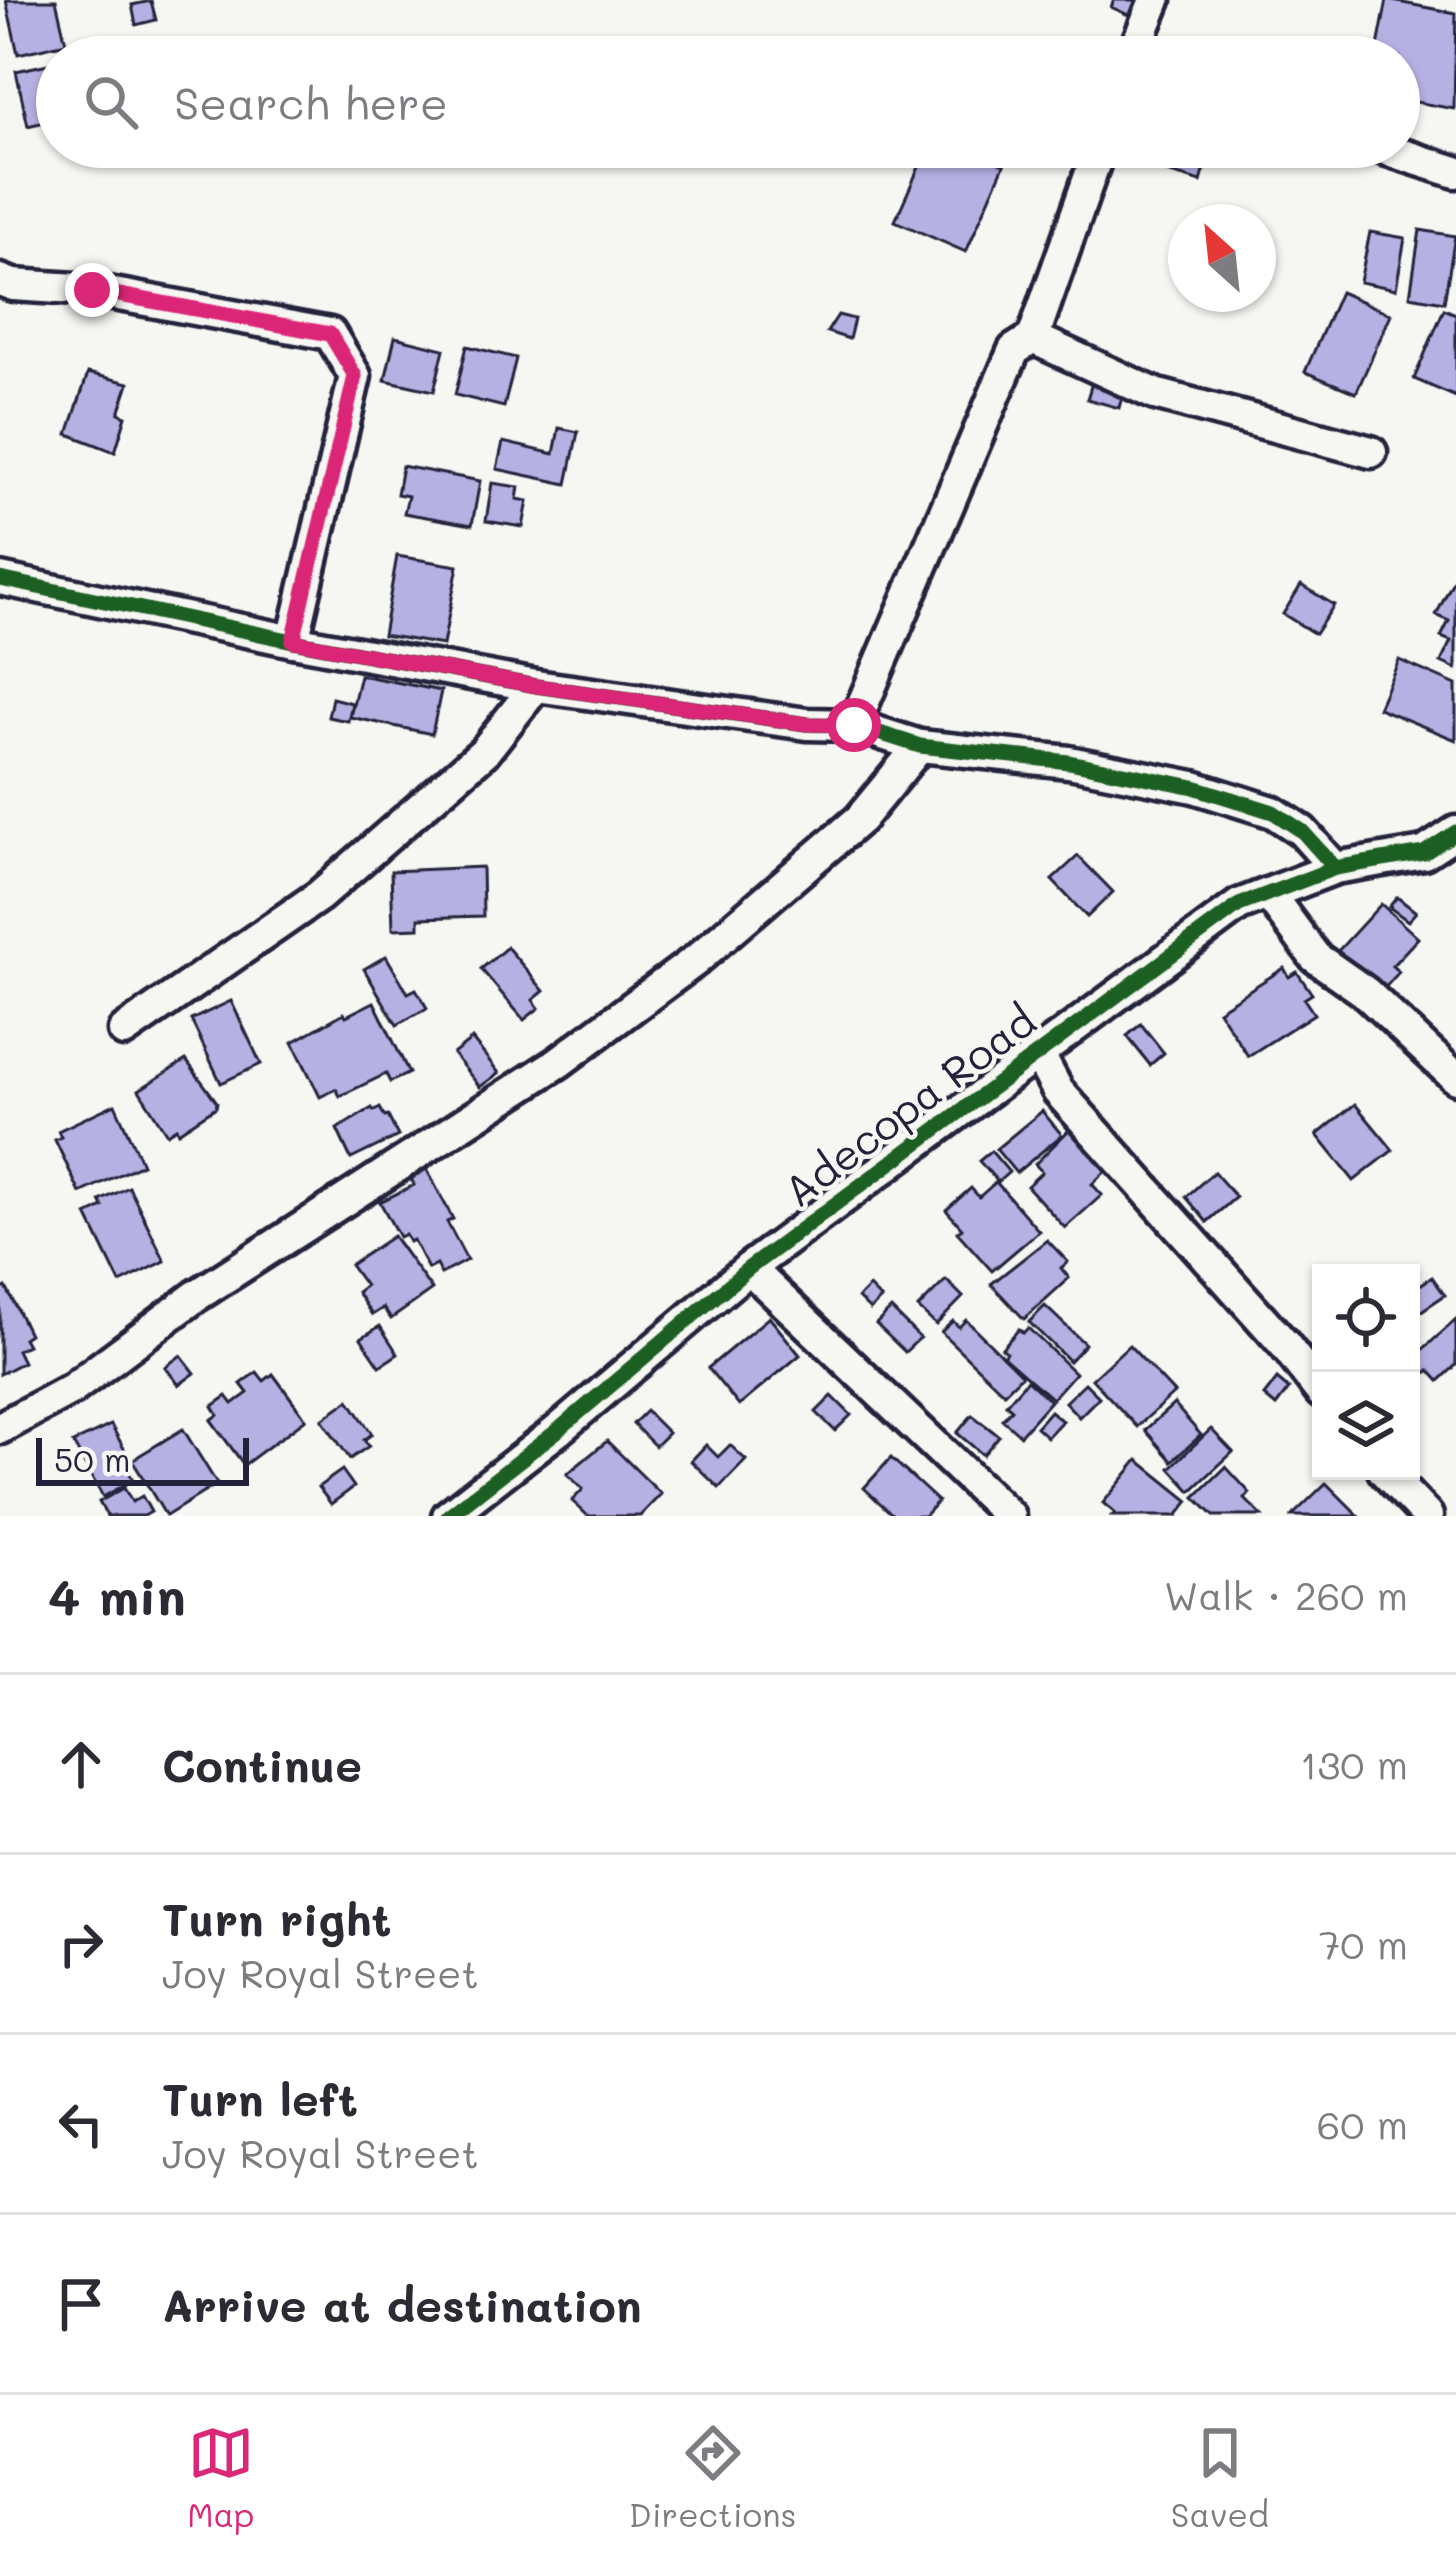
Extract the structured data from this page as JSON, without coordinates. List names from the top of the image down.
{
  "streets": {
    "street": ["Adecopa Road"]
  },
  "scale_bar": "50 m",
  "north": "top left",
  "page": {
    "search": "Search here",
    "scale": "50 m",
    "heading": ["4 min", "Walk · 260 m"],
    "list": [
      ["Continue", "130 m"],
      ["Turn right", "Joy Royal Street", "70 m"],
      ["Turn left", "Joy Royal Street", "60 m"],
      "Arrive at destination"
    ],
    "nav": ["Map", "Directions", "Saved"]
  }
}
